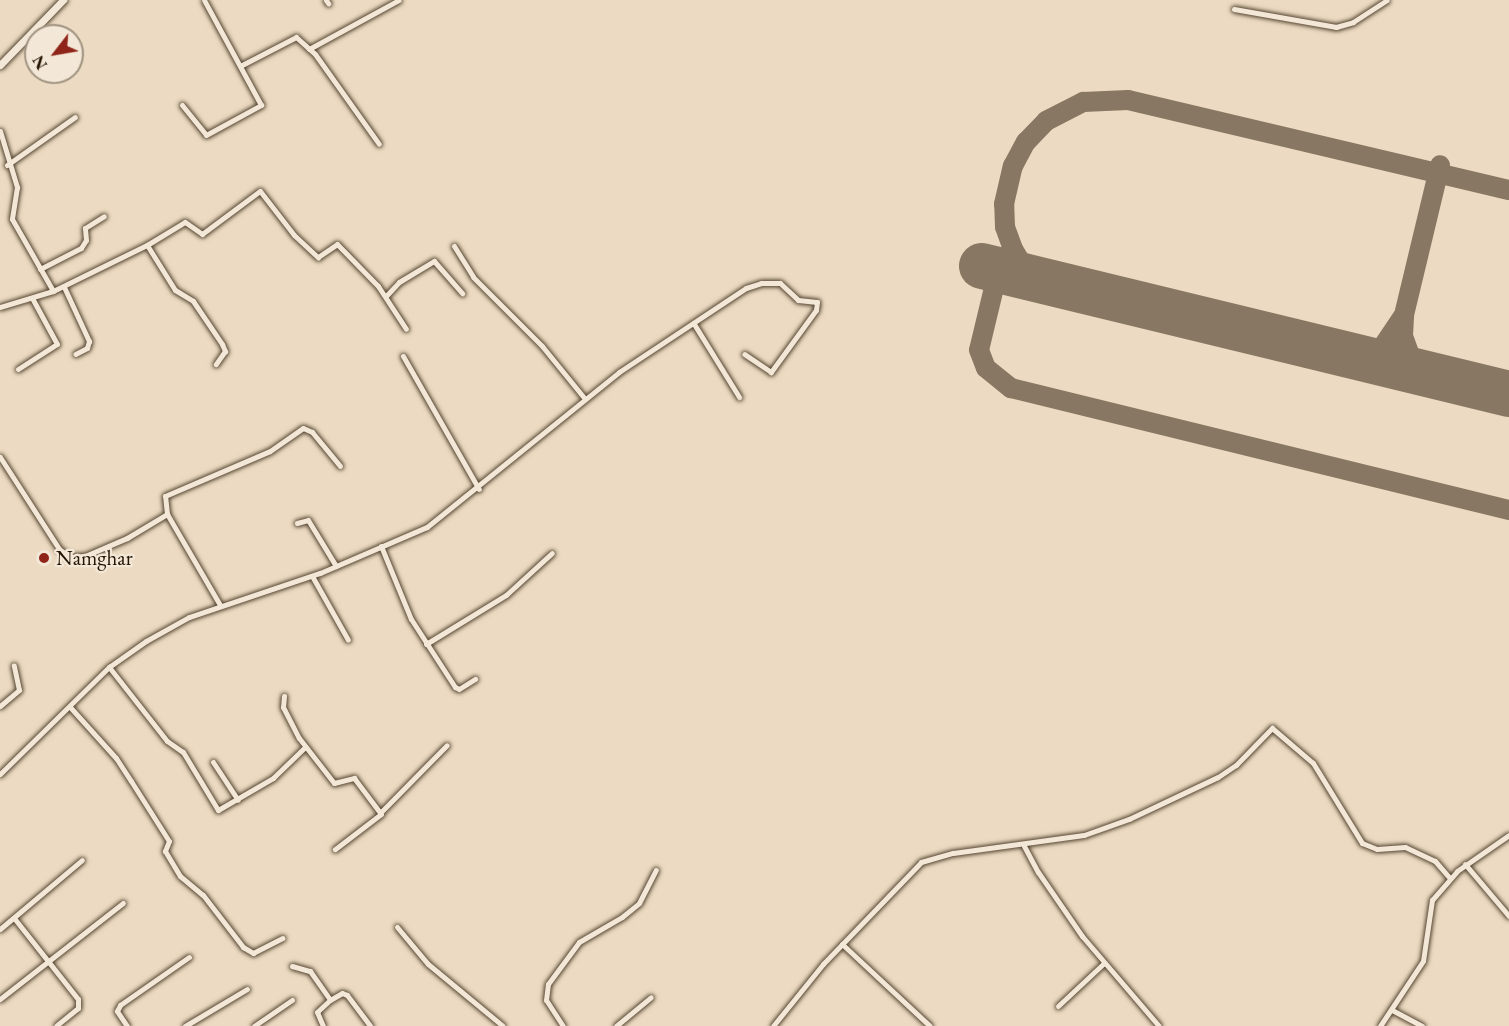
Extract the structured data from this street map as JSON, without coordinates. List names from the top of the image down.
{
  "places": ["Namghar"],
  "north": "bottom left"
}
